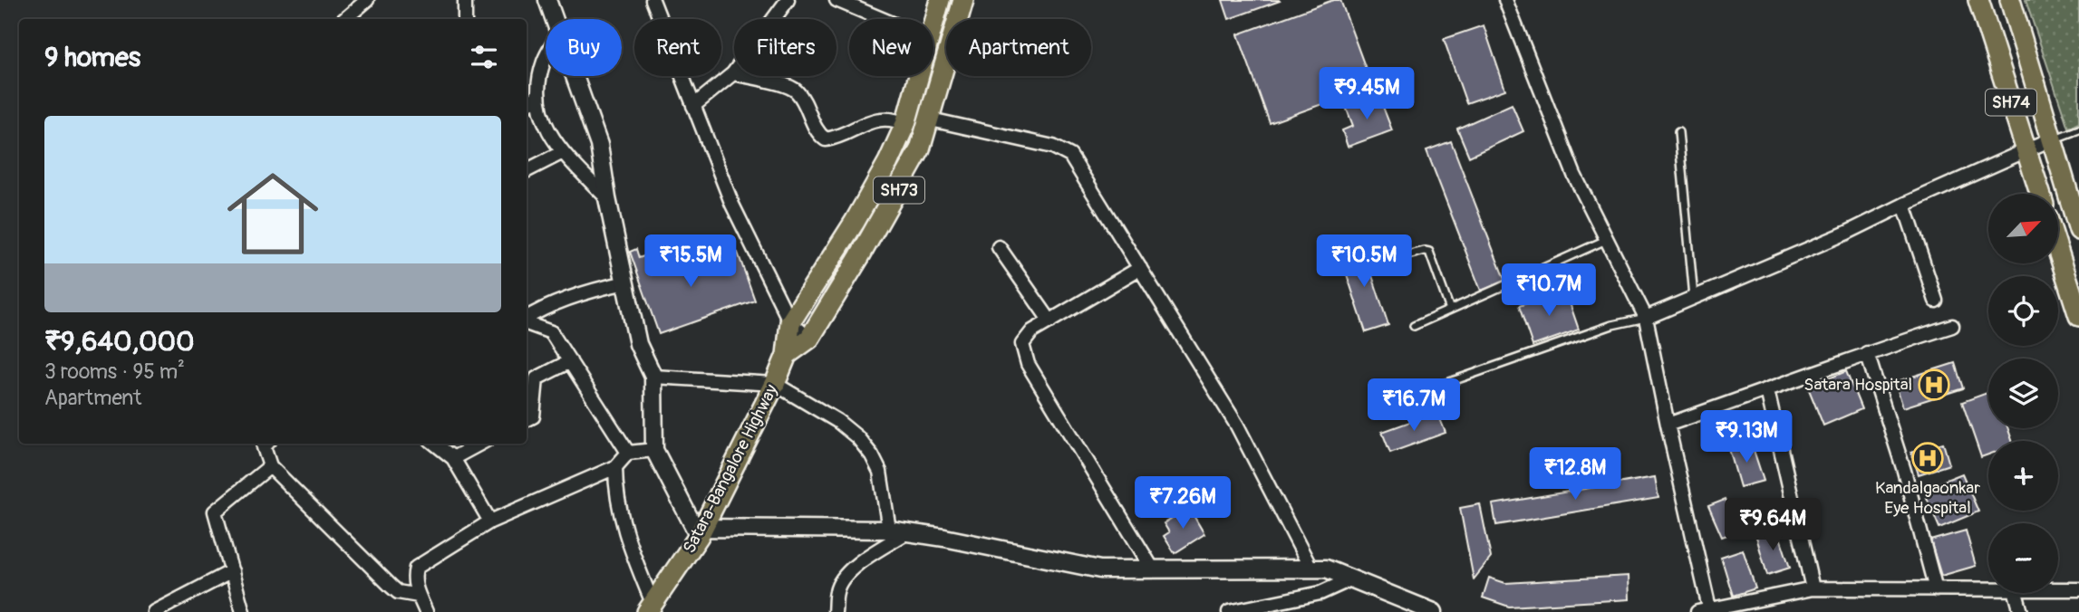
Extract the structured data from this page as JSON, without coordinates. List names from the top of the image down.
{
  "streets": {
    "main road": ["SH74", "SH73", "Satara-Bangalore Highway"]
  },
  "crossings": [
    ["SH73", "Satara-Bangalore Highway"]
  ],
  "places": {
    "hospital": ["Satara Hospital", "Kandalgaonkar Eye Hospital"]
  },
  "north": "top right",
  "page": {
    "chip": [
      "Buy",
      "Rent",
      "Filters",
      "New",
      "Apartment"
    ],
    "heading": "9 homes",
    "price": [
      "₹9.45M",
      "₹15.5M",
      "₹10.5M",
      "₹10.7M",
      "₹16.7M",
      "₹9.13M",
      "₹12.8M",
      "₹7.26M",
      "₹9.64M"
    ],
    "list": [
      {
        "name": "₹9,640,000",
        "note": "3 rooms · 95 m² · Apartment"
      }
    ],
    "map_buttons": ["+", "−"]
  }
}
